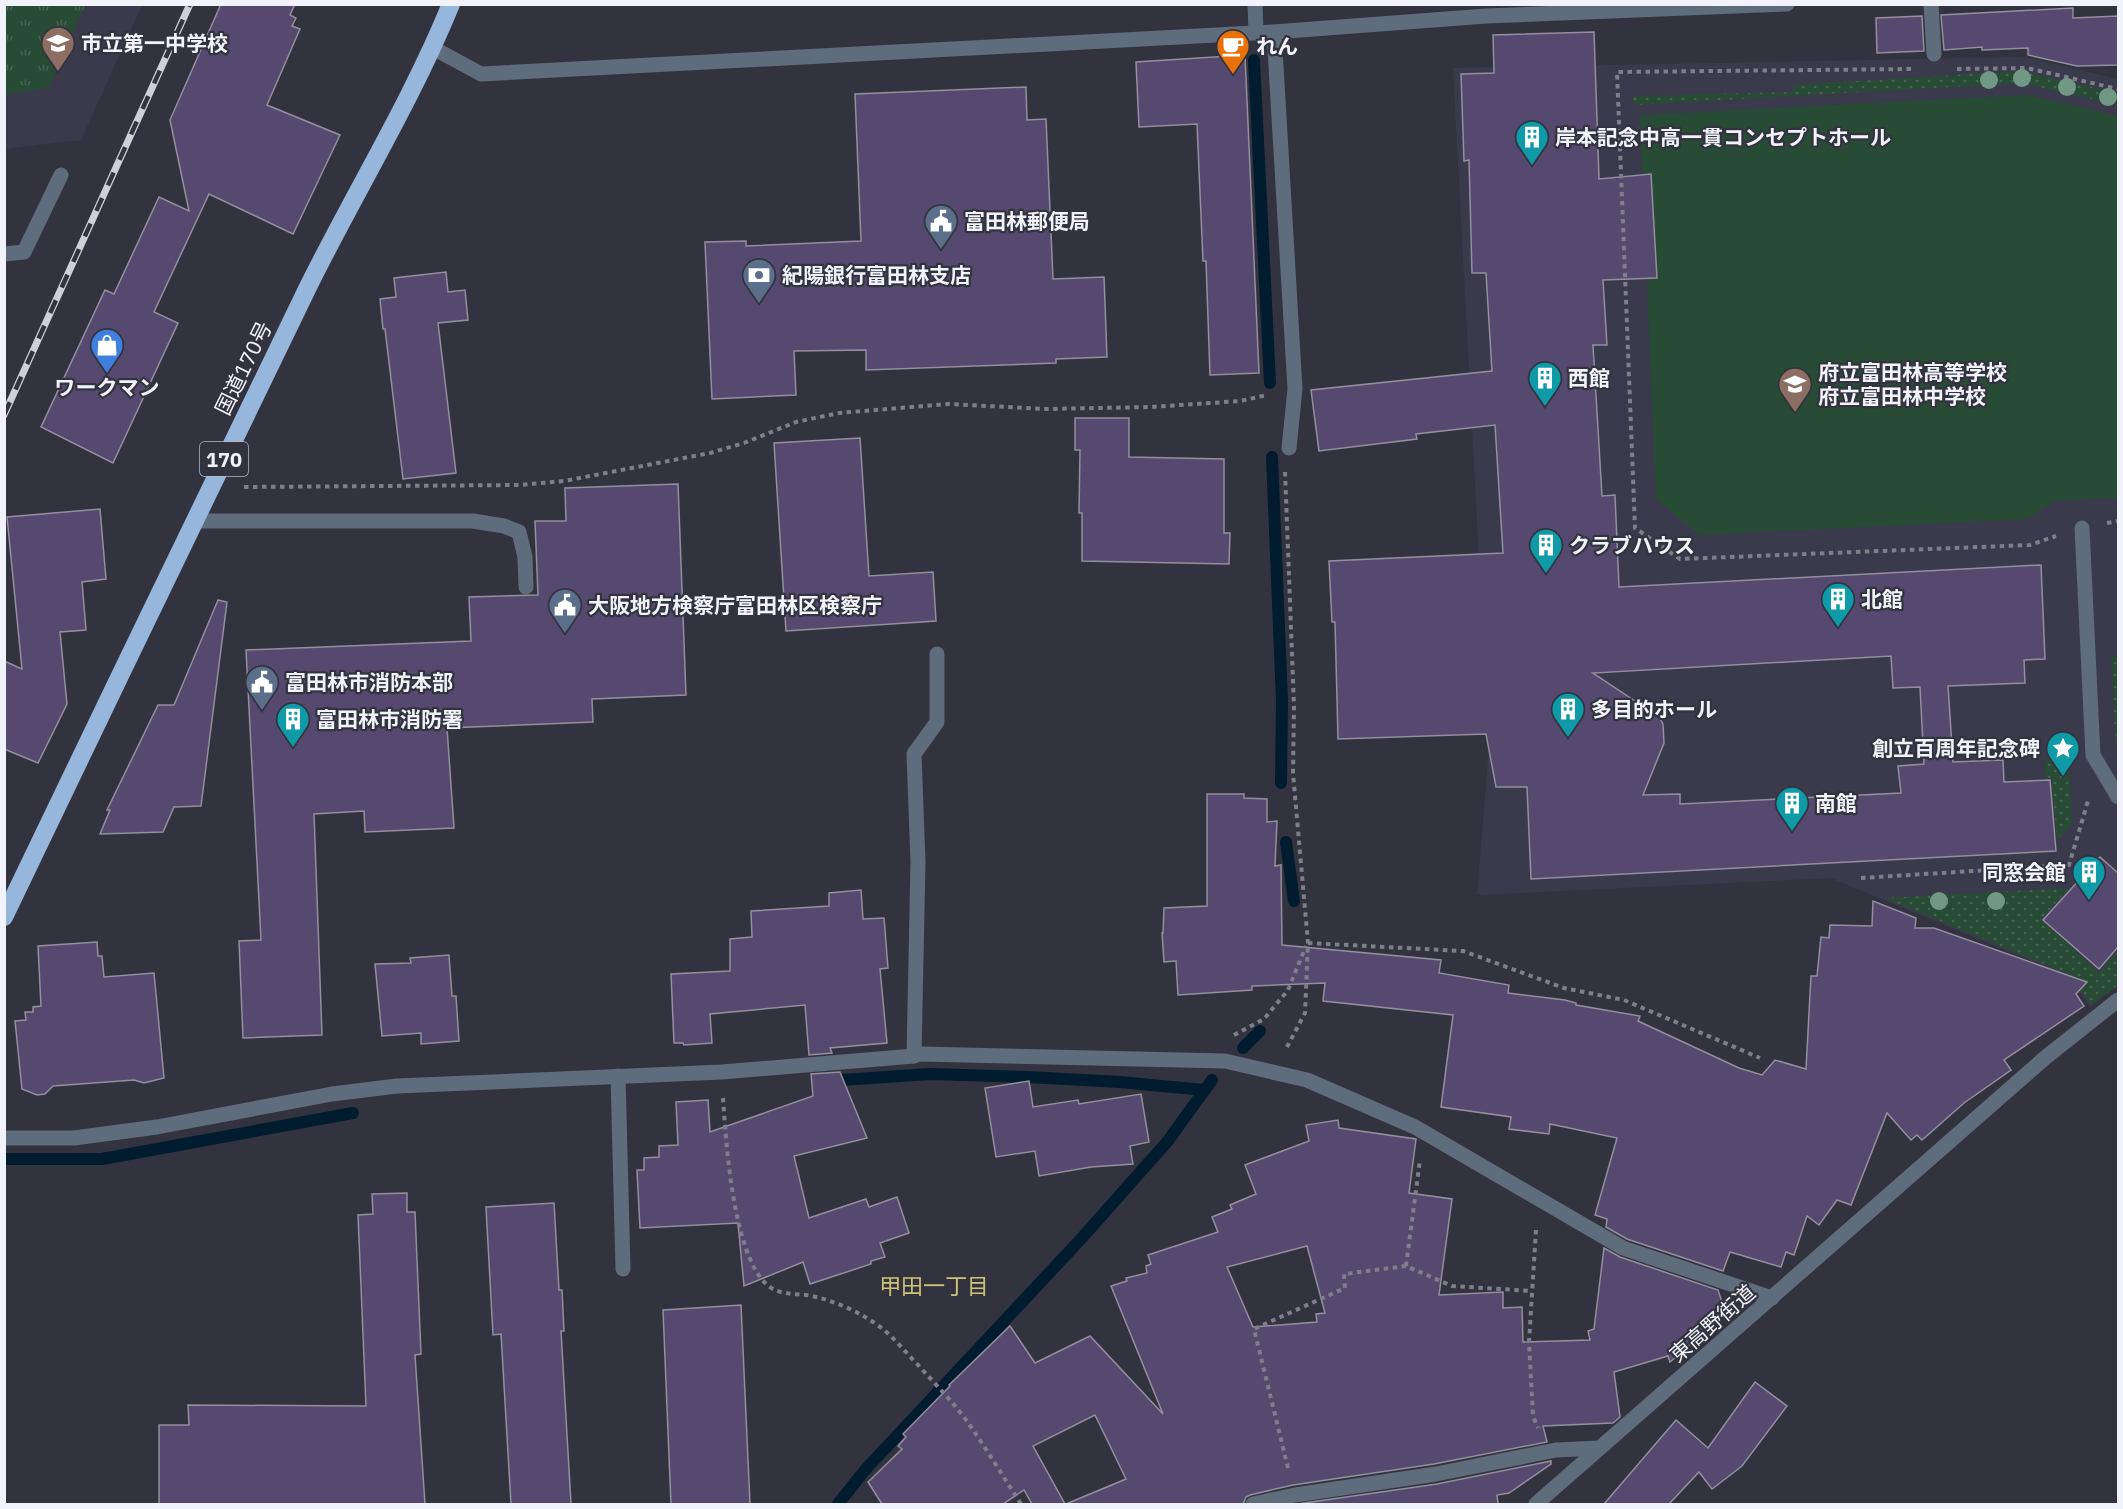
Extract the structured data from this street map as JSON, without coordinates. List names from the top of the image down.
{
  "streets": {
    "highway": ["国道170号", "170"],
    "street": ["東高野街道"]
  },
  "districts": ["甲田一丁目"],
  "places": {
    "school or university": ["市立第一中学校", "府立富田林高等学校 府立富田林中学校"],
    "cafe": ["れん"],
    "building": [
      "岸本記念中高一貫コンセプトホール",
      "西館",
      "クラブハウス",
      "北館",
      "多目的ホール",
      "富田林市消防署",
      "南館",
      "同窓会館"
    ],
    "public building": ["富田林郵便局", "大阪地方検察庁富田林区検察庁", "富田林市消防本部"],
    "bank": ["紀陽銀行富田林支店"],
    "shop": ["ワークマン"],
    "place": ["創立百周年記念碑"]
  }
}
